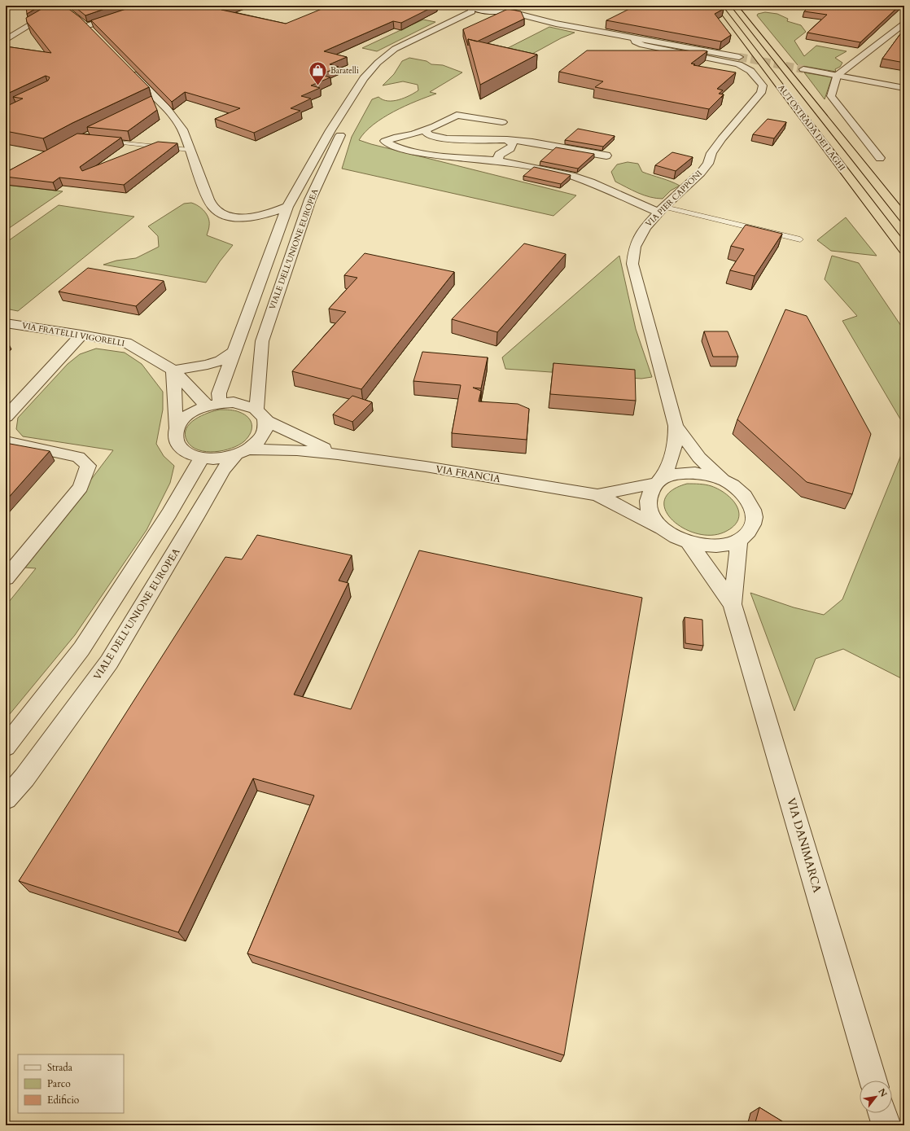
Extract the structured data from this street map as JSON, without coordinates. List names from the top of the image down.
{
  "streets": {
    "highway": ["AUTOSTRADA DEI LAGHI"],
    "street": [
      "VIA PIER CAPPONI",
      "VIALE DELL'UNIONE EUROPEA",
      "VIA FRATELLI VIGORELLI",
      "VIA FRANCIA",
      "VIA DANIMARCA"
    ]
  },
  "crossings": [
    ["VIA PIER CAPPONI", "VIA FRANCIA"],
    ["VIA PIER CAPPONI", "VIA DANIMARCA"],
    ["VIALE DELL'UNIONE EUROPEA", "VIA FRATELLI VIGORELLI"],
    ["VIALE DELL'UNIONE EUROPEA", "VIA FRANCIA"],
    ["VIA FRATELLI VIGORELLI", "VIA FRANCIA"],
    ["VIA FRANCIA", "VIA DANIMARCA"]
  ],
  "places": {
    "shop": ["Baratelli"]
  },
  "legend": ["Strada", "Parco", "Edificio"],
  "north": "top right"
}
